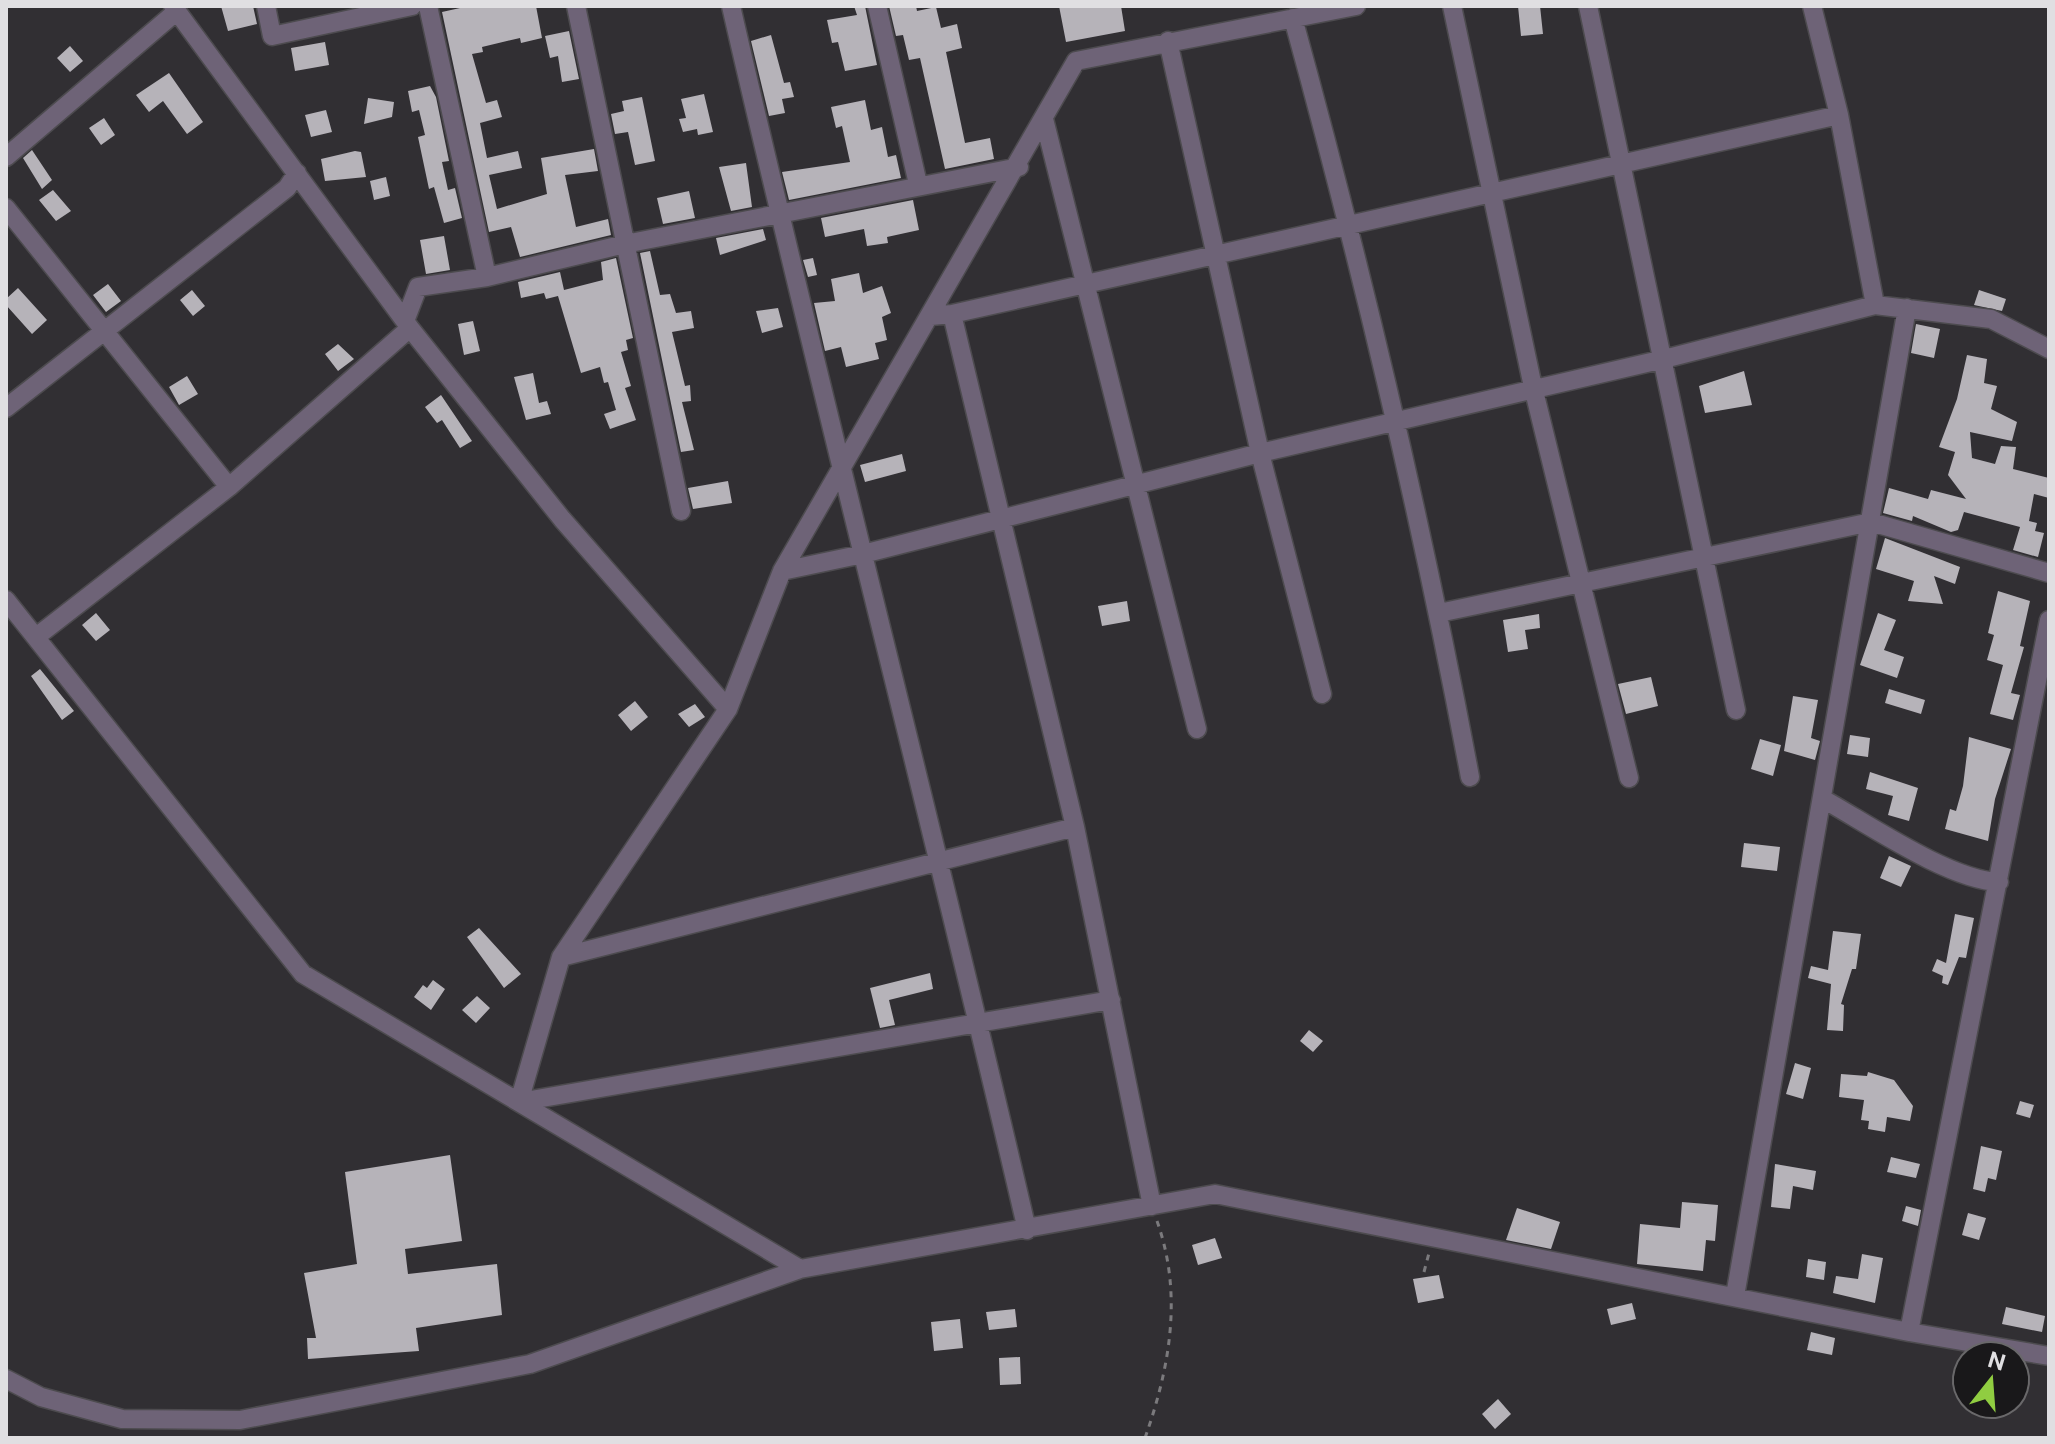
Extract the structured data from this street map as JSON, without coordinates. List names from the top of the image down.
{
  "north": "top"
}
